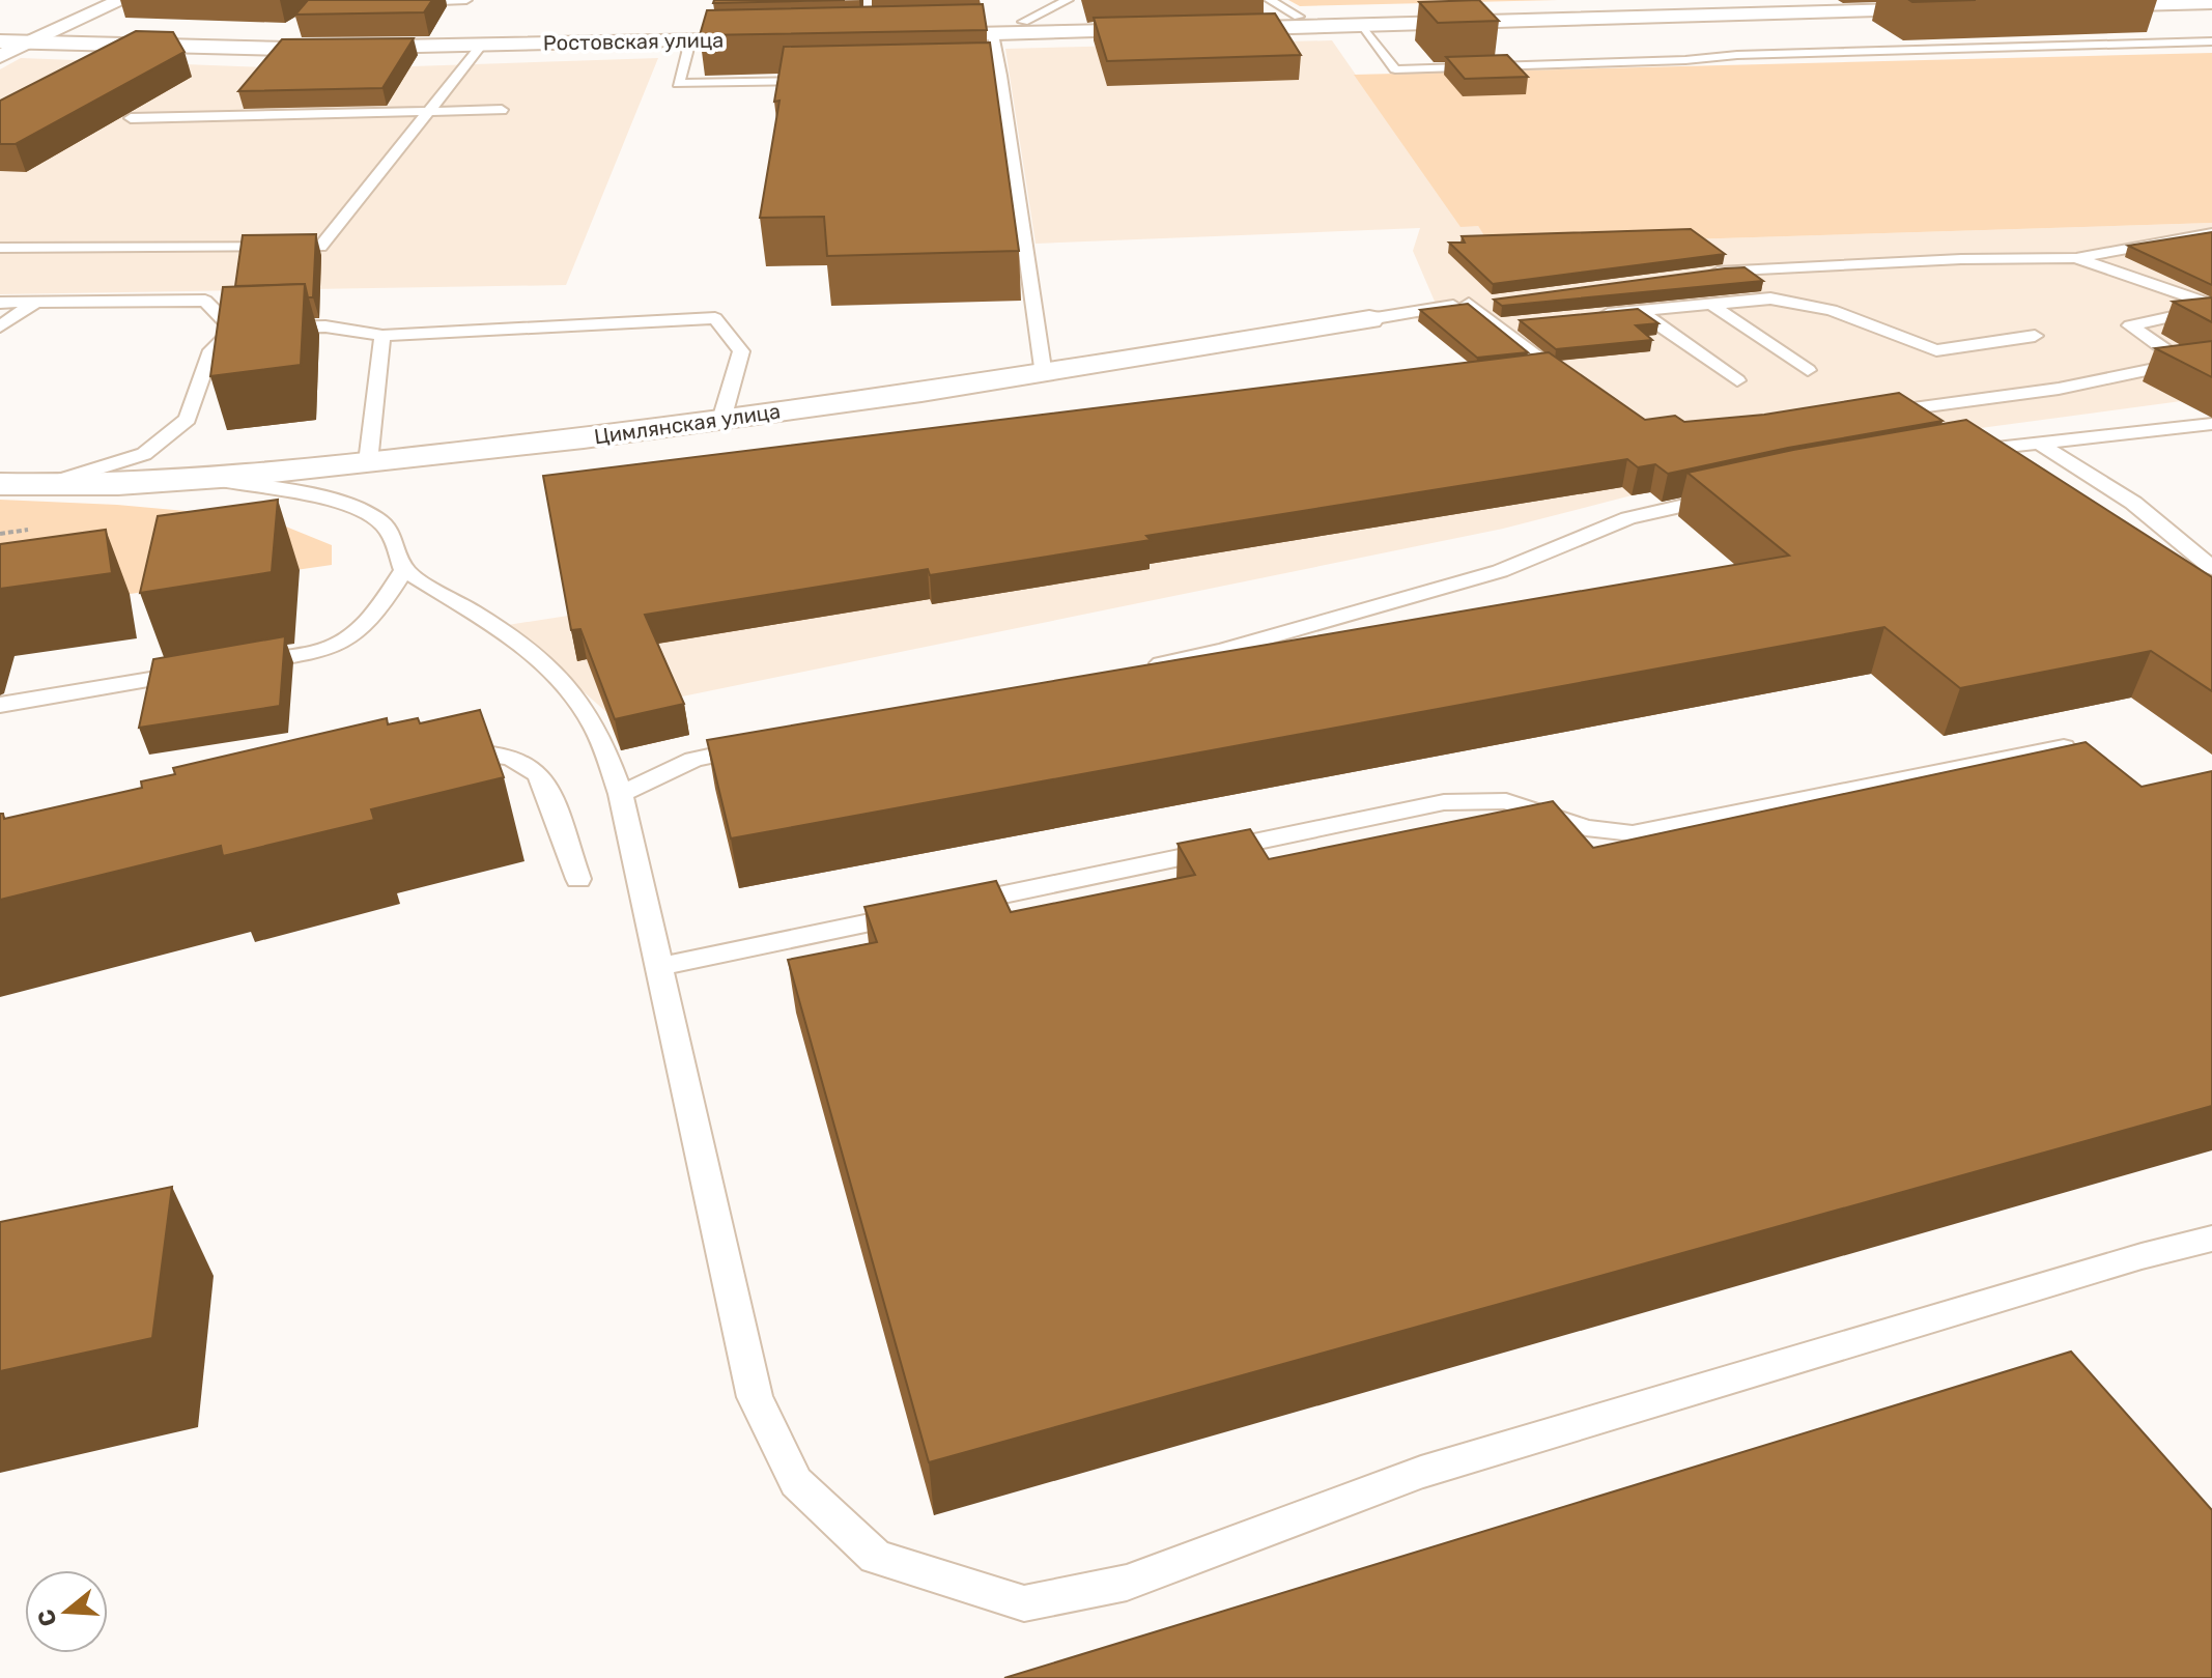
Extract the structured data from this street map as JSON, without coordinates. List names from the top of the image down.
{
  "streets": {
    "street": ["Ростовская улица", "Цимлянская улица"]
  },
  "north": "left"
}
